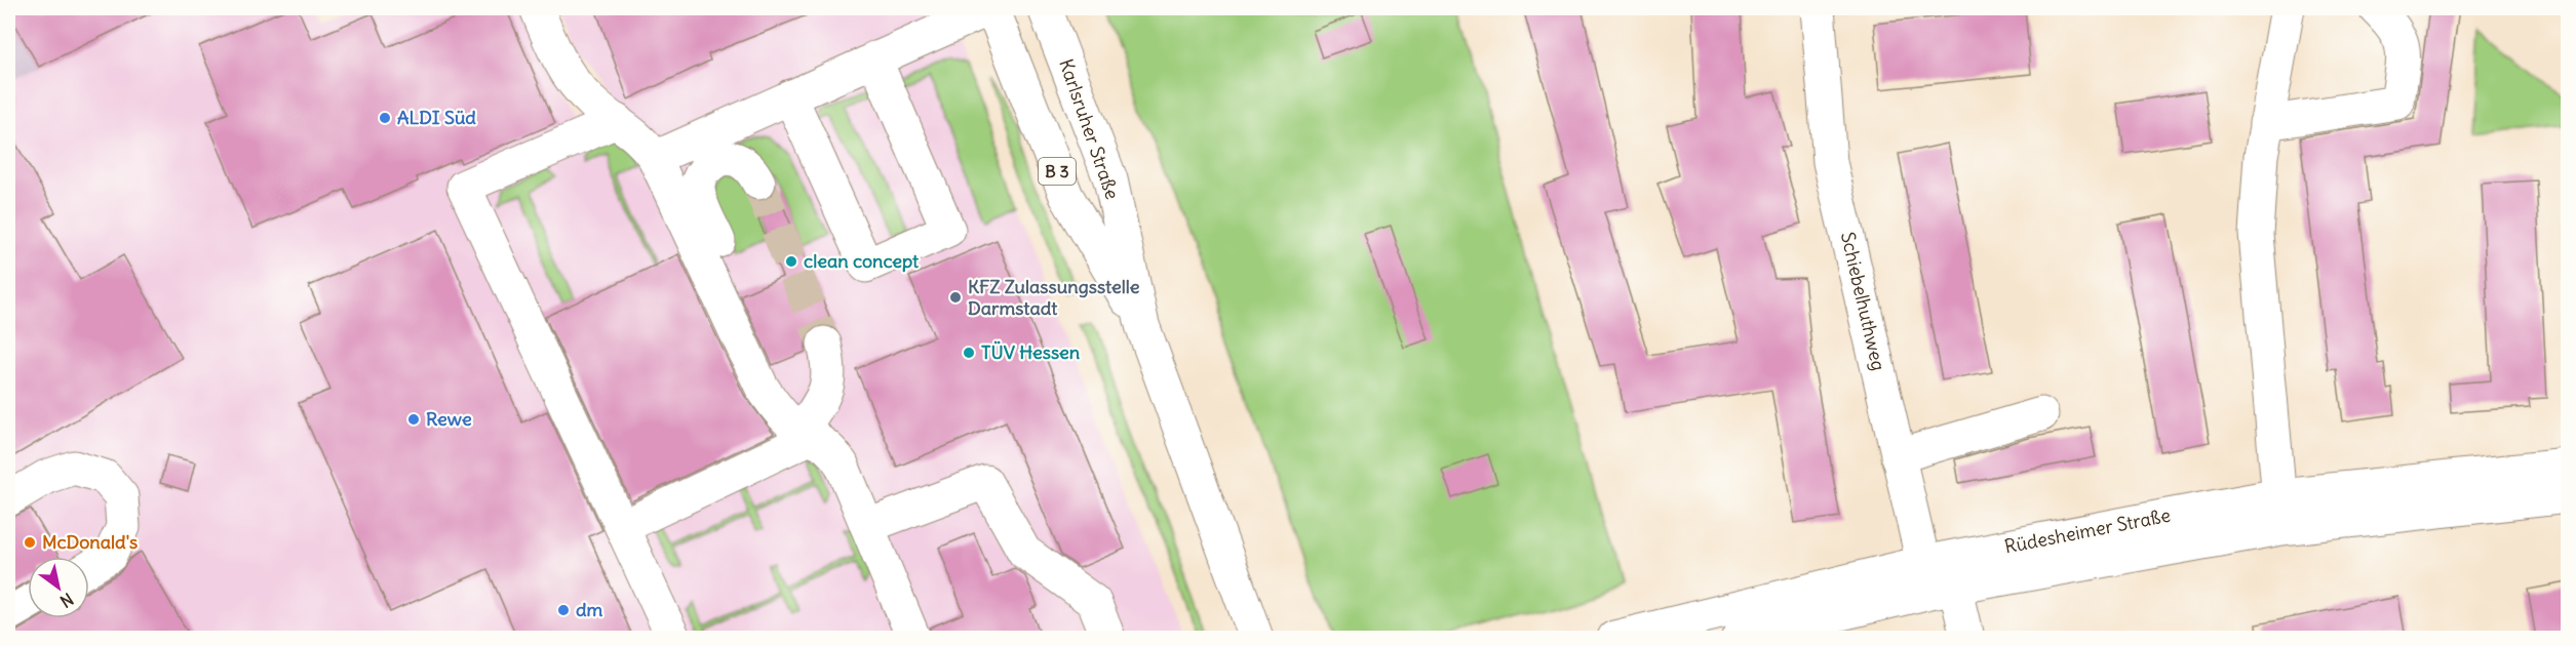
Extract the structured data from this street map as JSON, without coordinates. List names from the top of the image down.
{
  "streets": {
    "main road": [
      "Karlsruher Straße",
      "B 3",
      "Schiebelhuthweg",
      "Rüdesheimer Straße"
    ]
  },
  "crossings": [
    ["Schiebelhuthweg", "Rüdesheimer Straße"]
  ],
  "places": [
    "ALDI Süd",
    "clean concept",
    "KFZ Zulassungsstelle Darmstadt",
    "TÜV Hessen",
    "Rewe",
    "McDonald's",
    "dm"
  ],
  "north": "bottom right"
}
